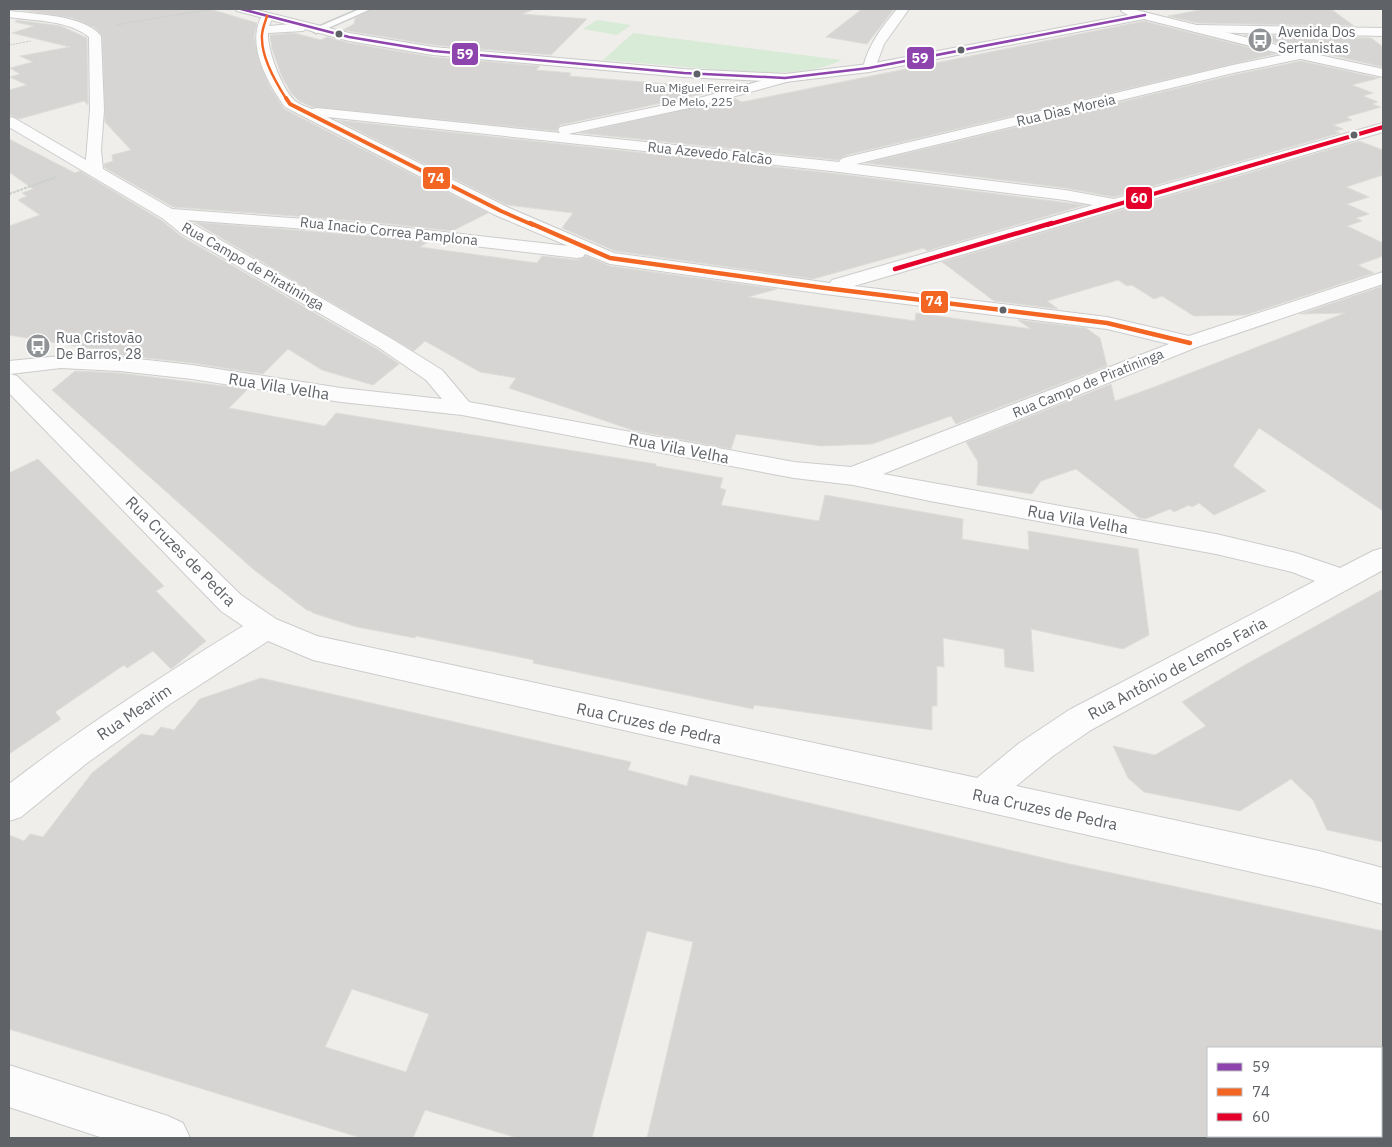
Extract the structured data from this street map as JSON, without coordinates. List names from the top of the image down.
{
  "streets": {
    "street": [
      "Rua Dias Moreia",
      "Rua Azevedo Falcão",
      "Rua Inacio Correa Pamplona",
      "Rua Campo de Piratininga",
      "Rua Vila Velha",
      "Rua Cruzes de Pedra",
      "Rua Antônio de Lemos Faria",
      "Rua Mearim"
    ]
  },
  "crossings": [
    ["Rua Dias Moreia", "Rua Azevedo Falcão"],
    ["Rua Inacio Correa Pamplona", "Rua Campo de Piratininga"],
    ["Rua Campo de Piratininga", "Rua Vila Velha"],
    ["Rua Vila Velha", "Rua Antônio de Lemos Faria"],
    ["Rua Cruzes de Pedra", "Rua Antônio de Lemos Faria"],
    ["Rua Cruzes de Pedra", "Rua Mearim"]
  ],
  "places": {
    "bus stop": ["Avenida Dos Sertanistas", "Rua Cristovão De Barros, 28"],
    "other": ["Rua Miguel Ferreira De Melo, 225"]
  },
  "lines": ["transit line 59", "transit line 74", "transit line 60"],
  "legend": ["59", "74", "60"]
}
